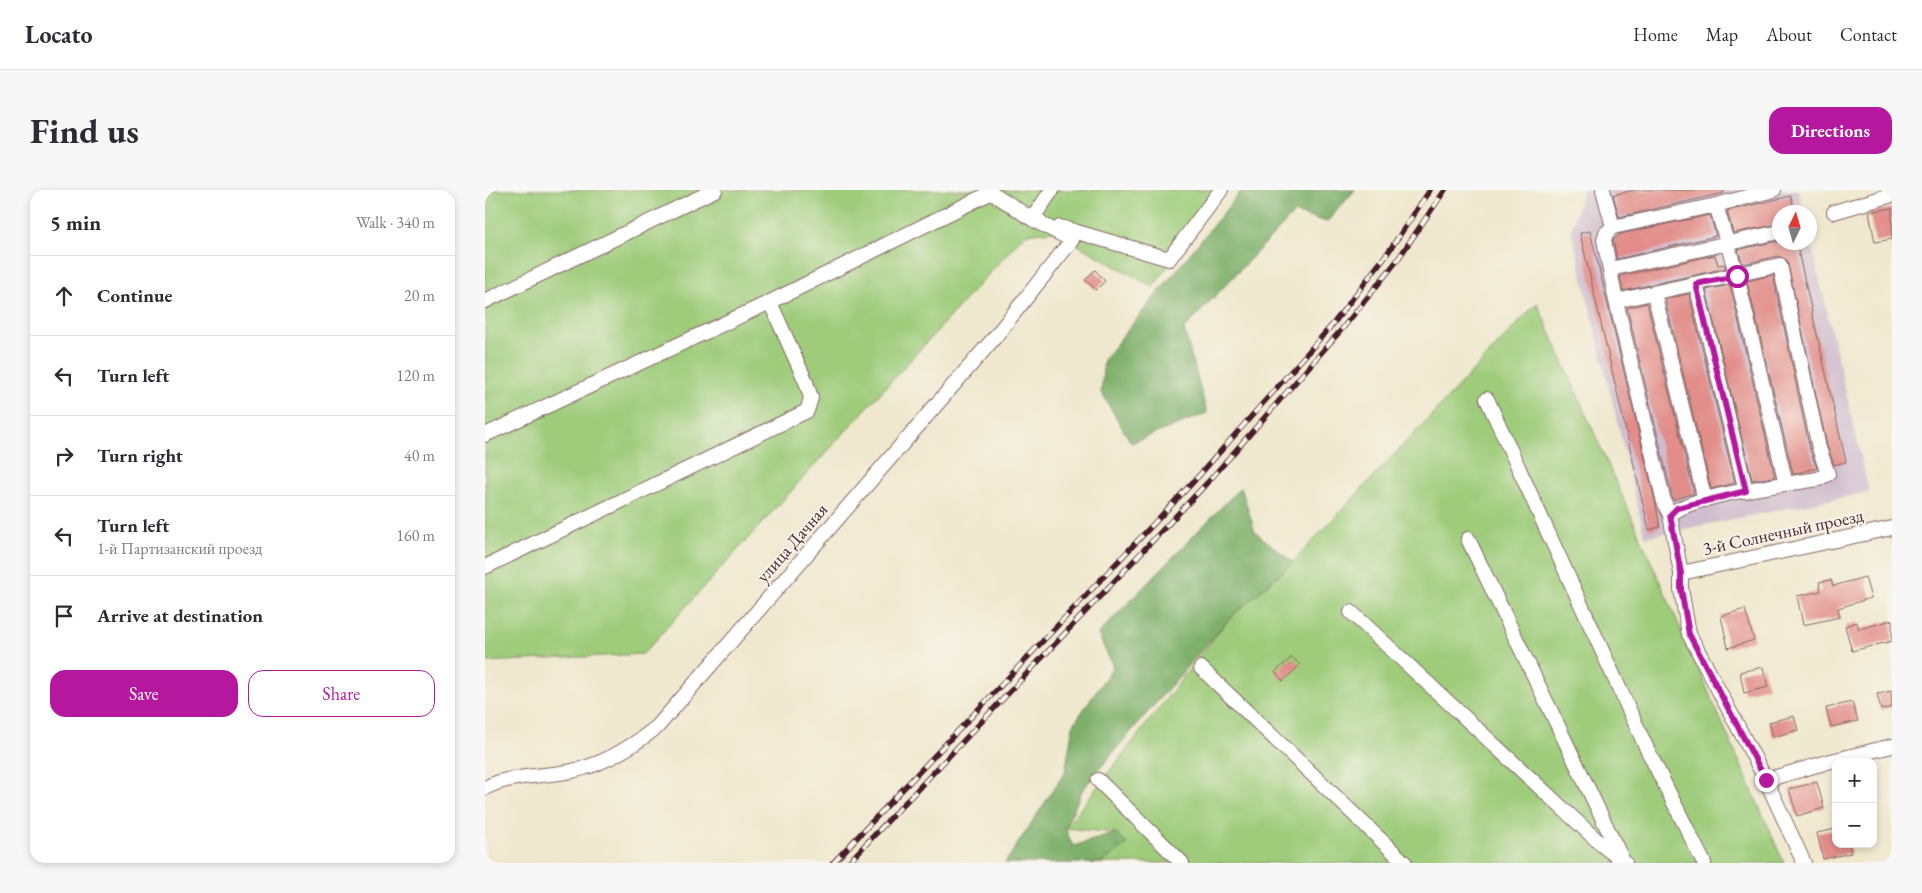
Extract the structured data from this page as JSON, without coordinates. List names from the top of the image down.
{
  "streets": {
    "street": ["3-й Солнечный проезд", "улица Дачная"]
  },
  "north": "top",
  "page": {
    "header": "Locato",
    "nav": [
      "Home",
      "Map",
      "About",
      "Contact"
    ],
    "buttons": [
      "Directions",
      ["Save", "Share"]
    ],
    "title": "Find us",
    "heading": ["5 min", "Walk · 340 m"],
    "list": [
      ["Continue", "20 m"],
      ["Turn left", "120 m"],
      ["Turn right", "40 m"],
      ["Turn left", "1-й Партизанский проезд", "160 m"],
      "Arrive at destination"
    ],
    "map_buttons": ["+", "−"]
  }
}
